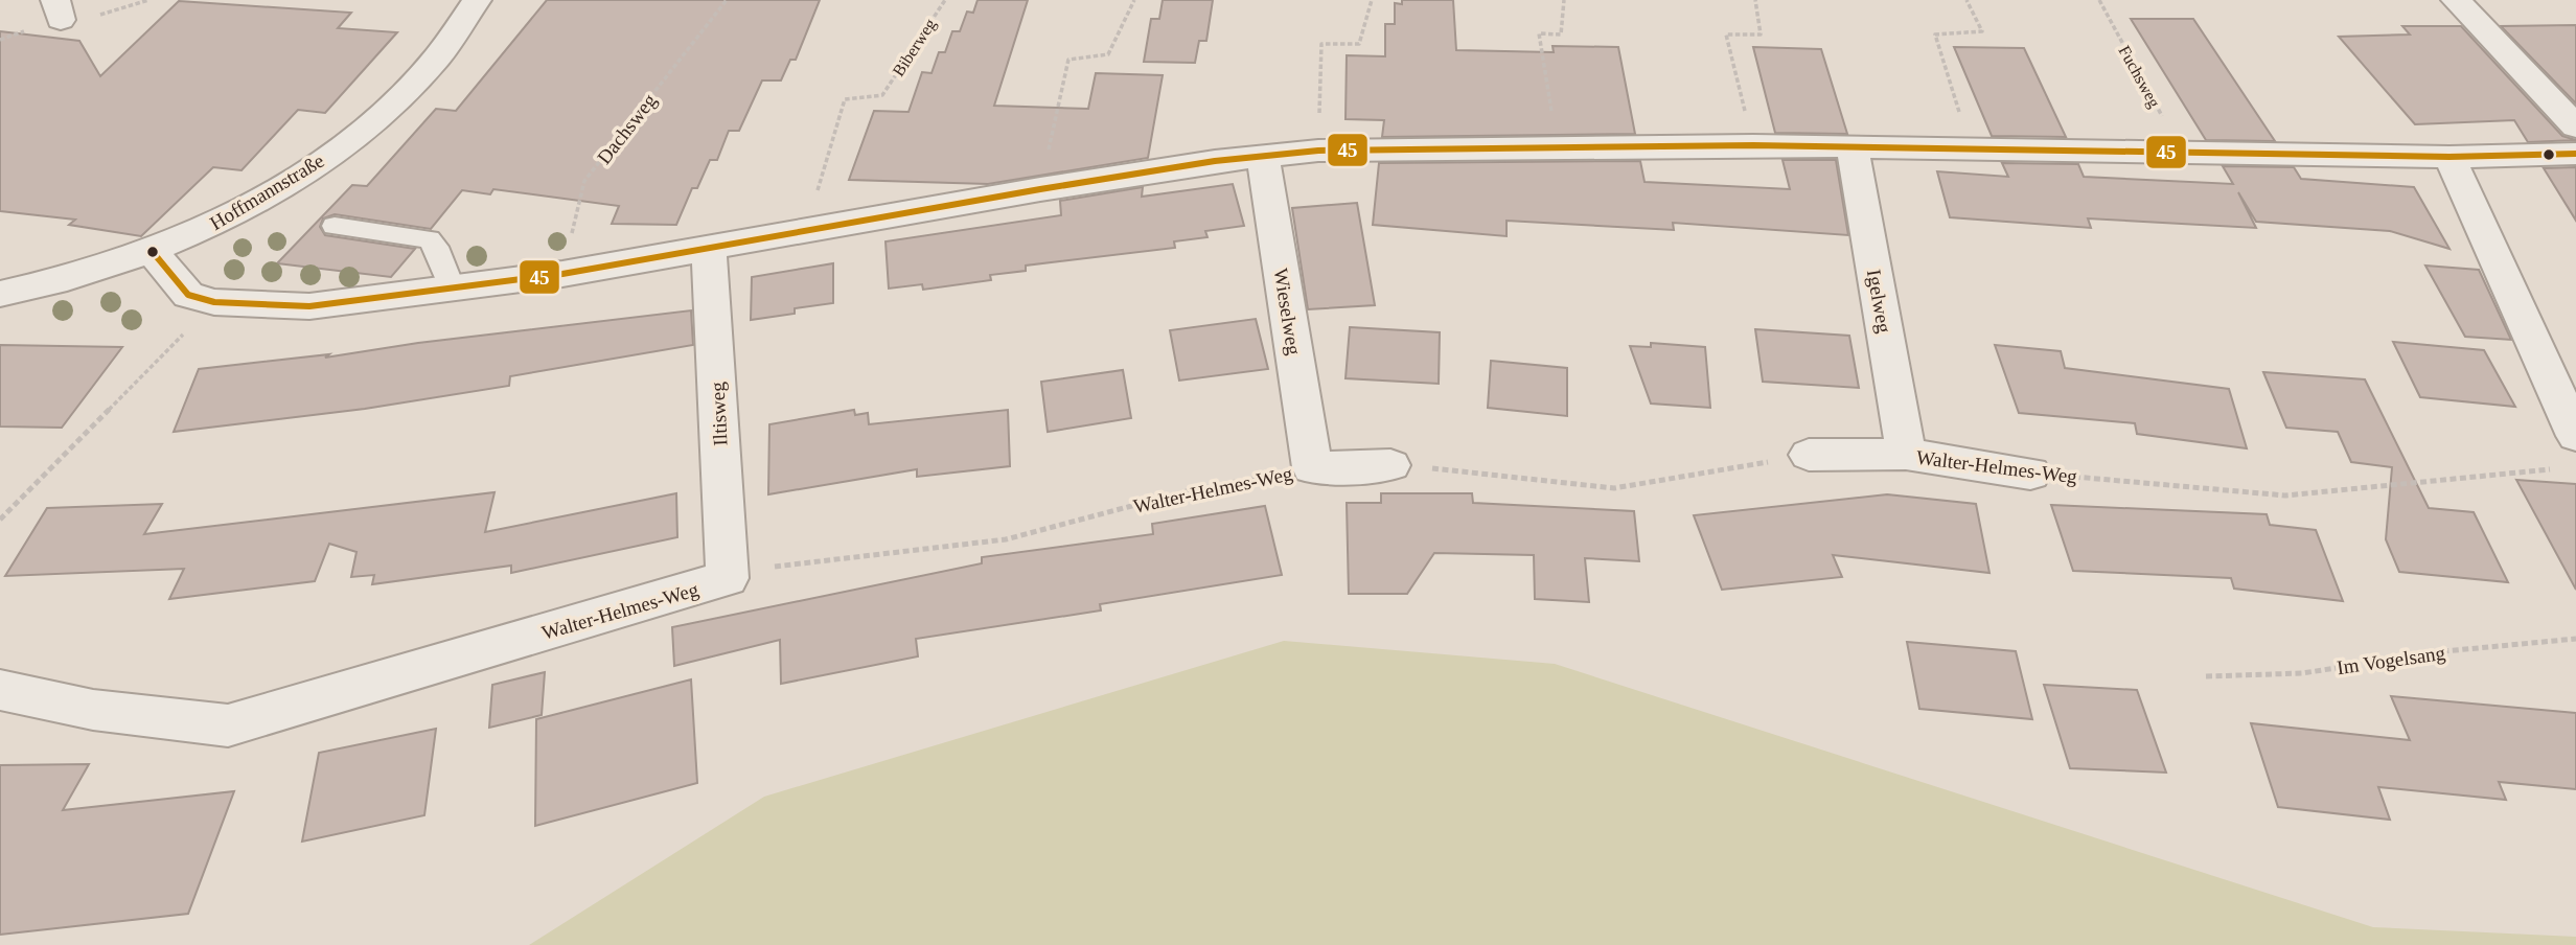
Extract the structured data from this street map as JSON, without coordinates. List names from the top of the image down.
{
  "streets": {
    "street": [
      "Hoffmannstraße",
      "Igelweg",
      "Wieselweg",
      "Iltisweg",
      "Walter-Helmes-Weg"
    ],
    "path": [
      "Biberweg",
      "Fuchsweg",
      "Dachsweg",
      "Im Vogelsang"
    ]
  },
  "crossings": [
    ["Igelweg", "Walter-Helmes-Weg"],
    ["Wieselweg", "Walter-Helmes-Weg"],
    ["Iltisweg", "Walter-Helmes-Weg"]
  ],
  "lines": ["transit line 45"]
}
